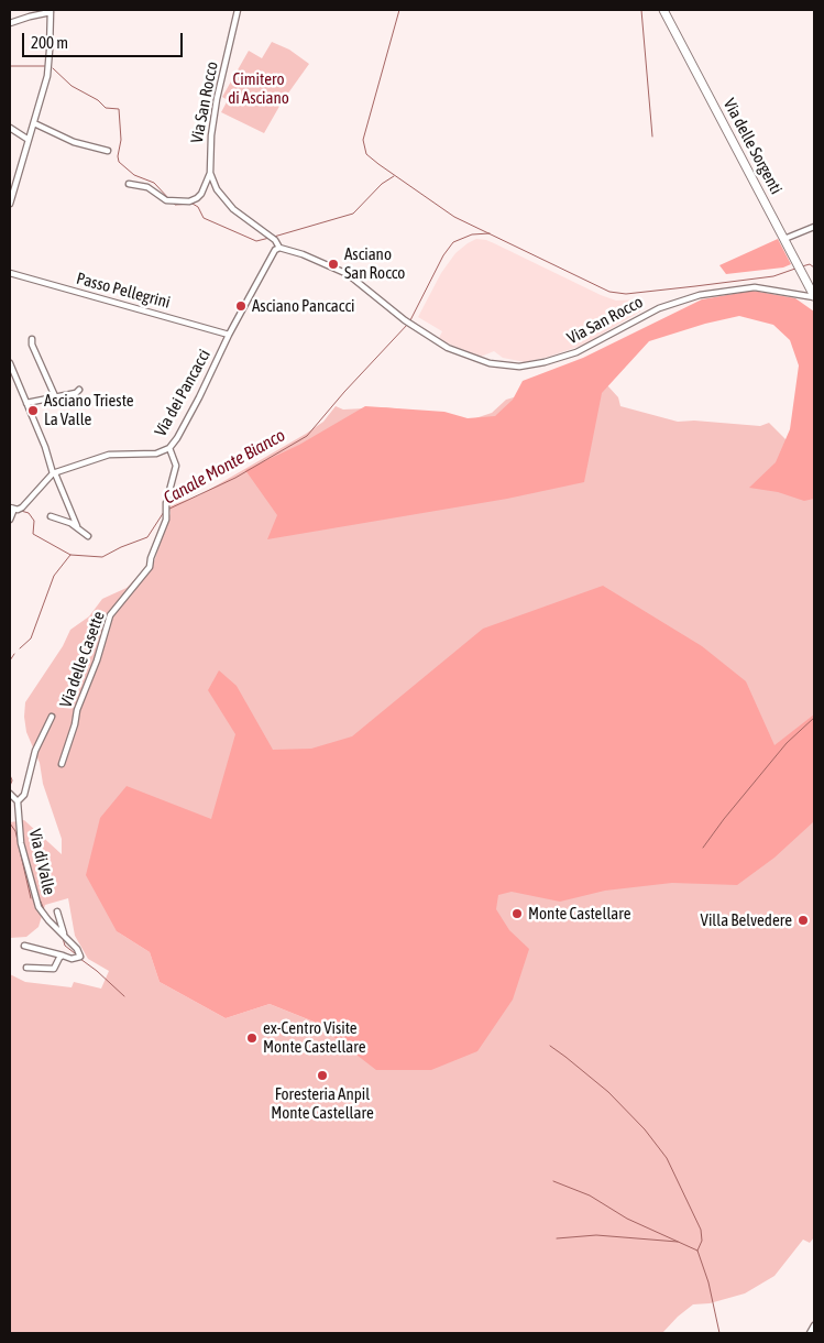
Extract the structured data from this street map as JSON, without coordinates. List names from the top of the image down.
{
  "streets": {
    "main road": ["Via delle Sorgenti"],
    "street": [
      "Via San Rocco",
      "Passo Pellegrini",
      "Via dei Pancacci",
      "Via delle Casette",
      "Via di Valle"
    ]
  },
  "crossings": [
    ["Via San Rocco", "Via delle Sorgenti"],
    ["Via San Rocco", "Via dei Pancacci"],
    ["Passo Pellegrini", "Via dei Pancacci"],
    ["Via dei Pancacci", "Via delle Casette"],
    ["Via delle Casette", "Via di Valle"]
  ],
  "water": ["Canale Monte Bianco"],
  "parks": ["Cimitero di Asciano"],
  "places": [
    "Asciano San Rocco",
    "Asciano Pancacci",
    "Asciano Trieste La Valle",
    "Monte Castellare",
    "Villa Belvedere",
    "ex-Centro Visite Monte Castellare",
    "Foresteria Anpil Monte Castellare"
  ],
  "scale_bar": "200 m"
}
